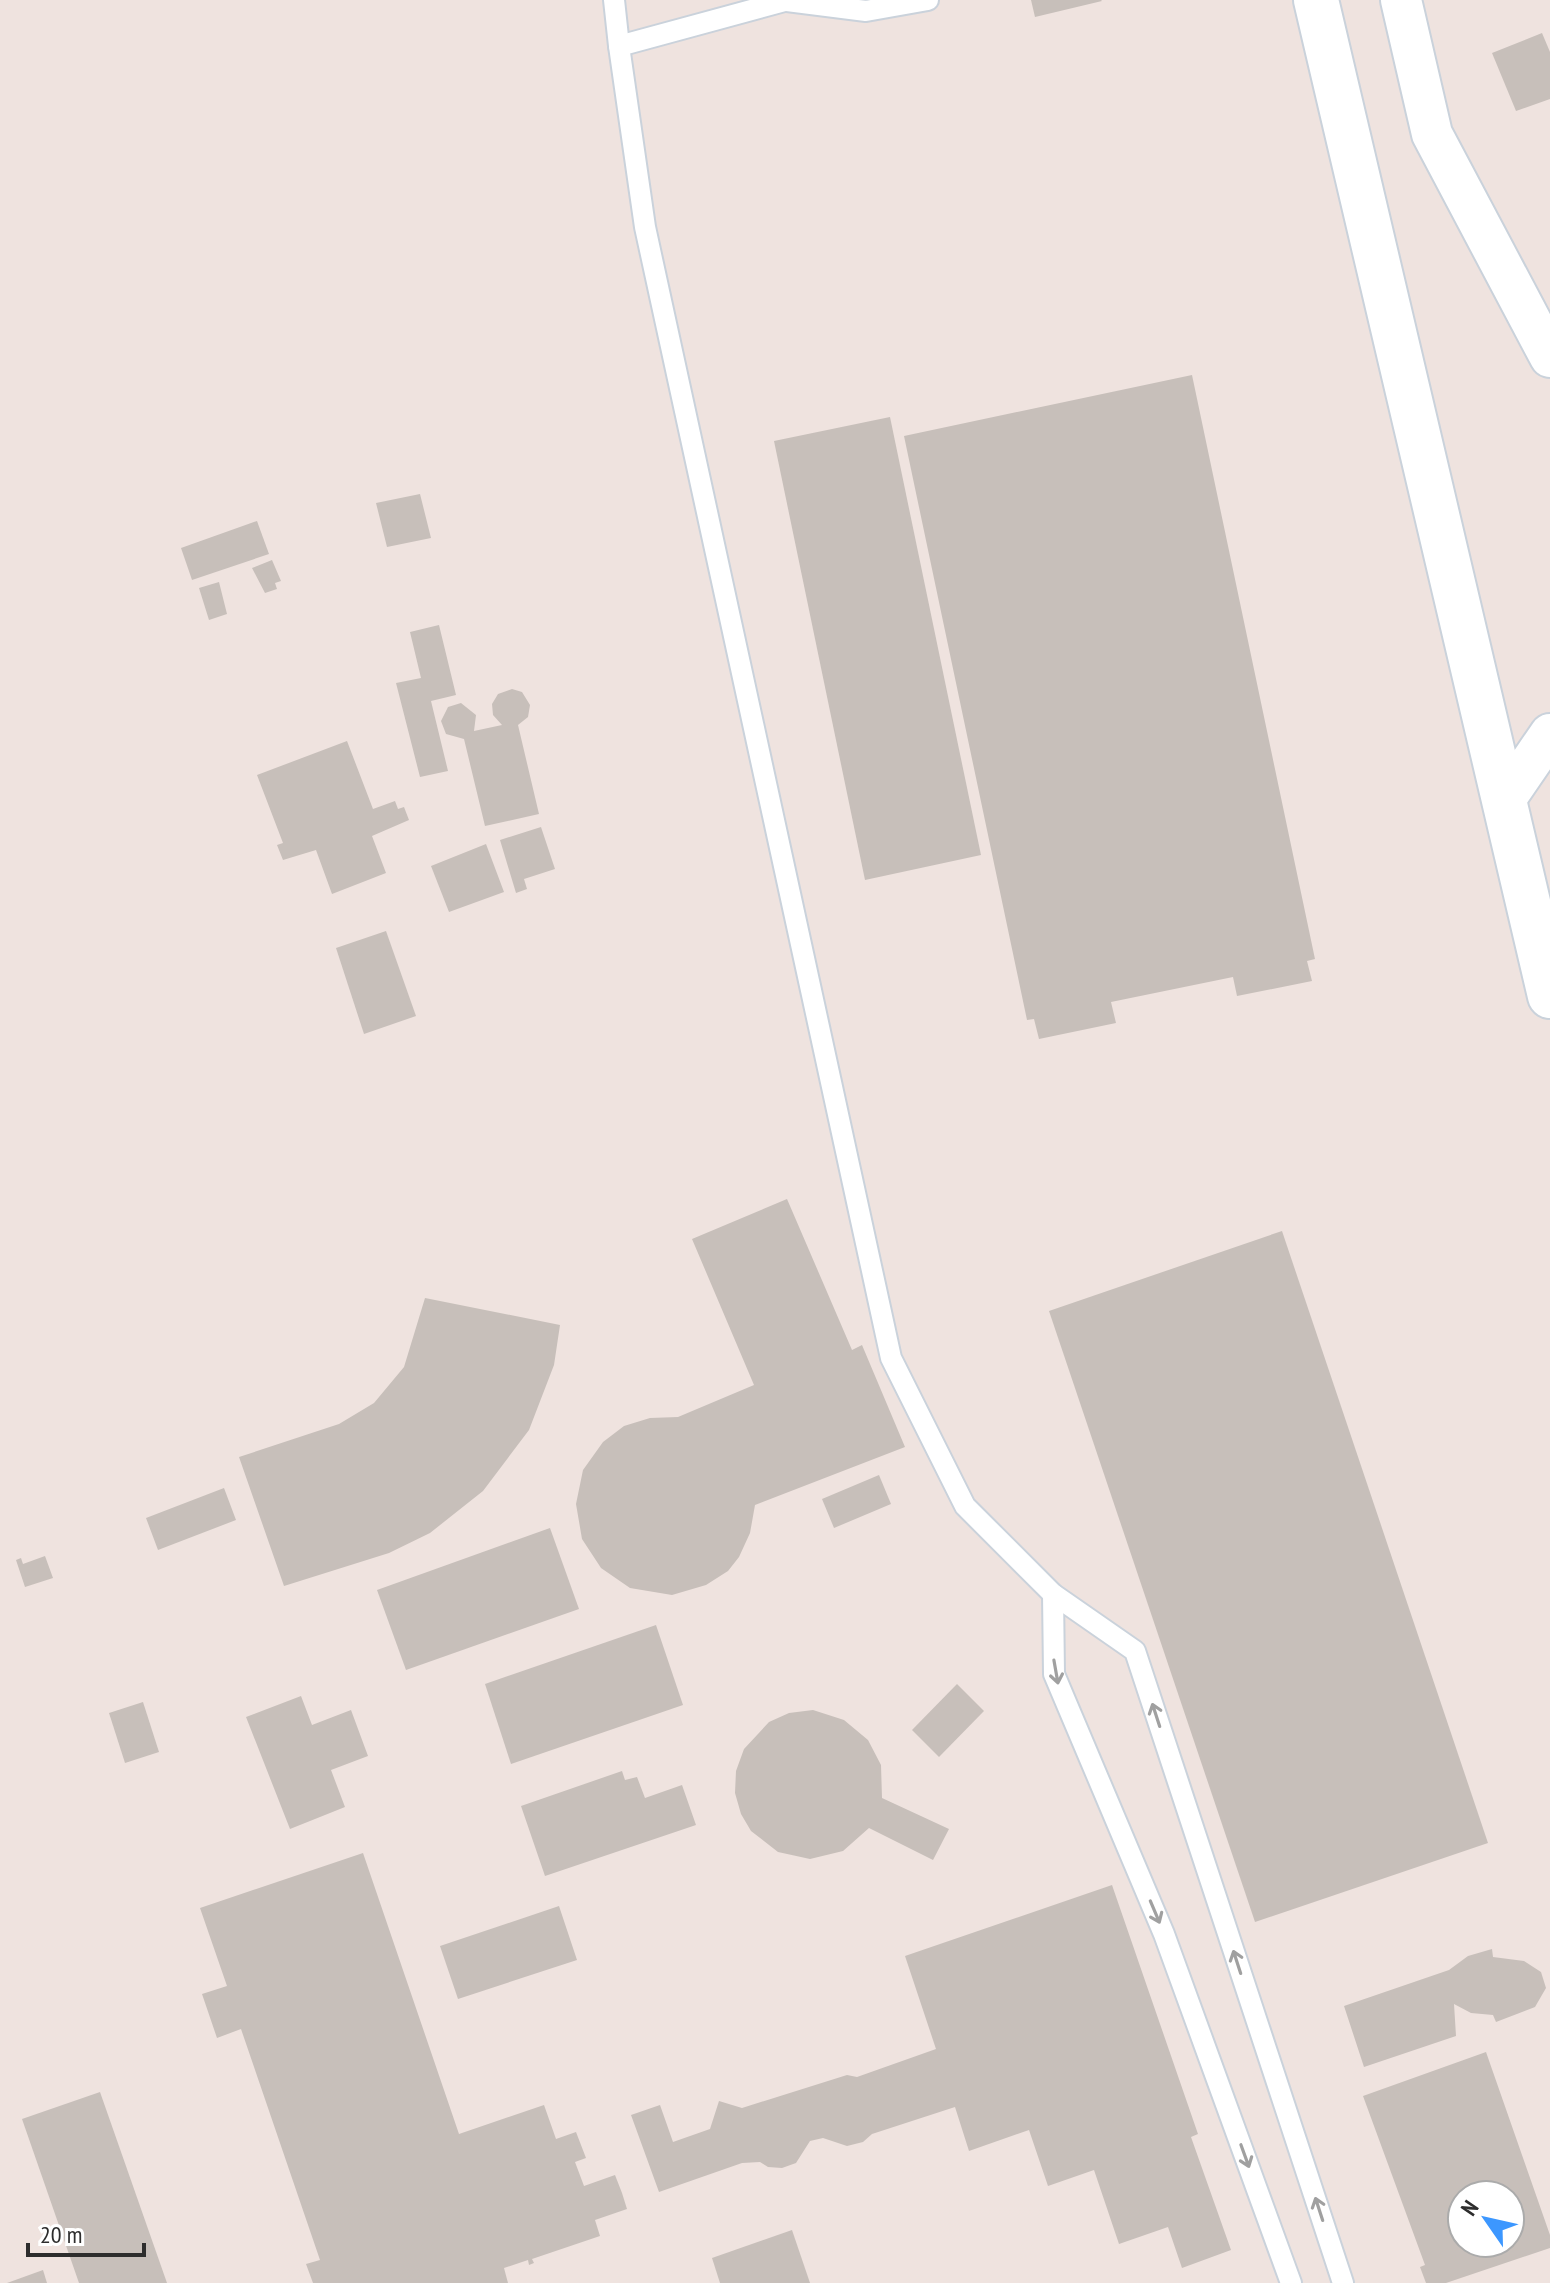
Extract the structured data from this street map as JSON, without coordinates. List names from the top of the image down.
{
  "scale_bar": "20 m",
  "north": "top left"
}
